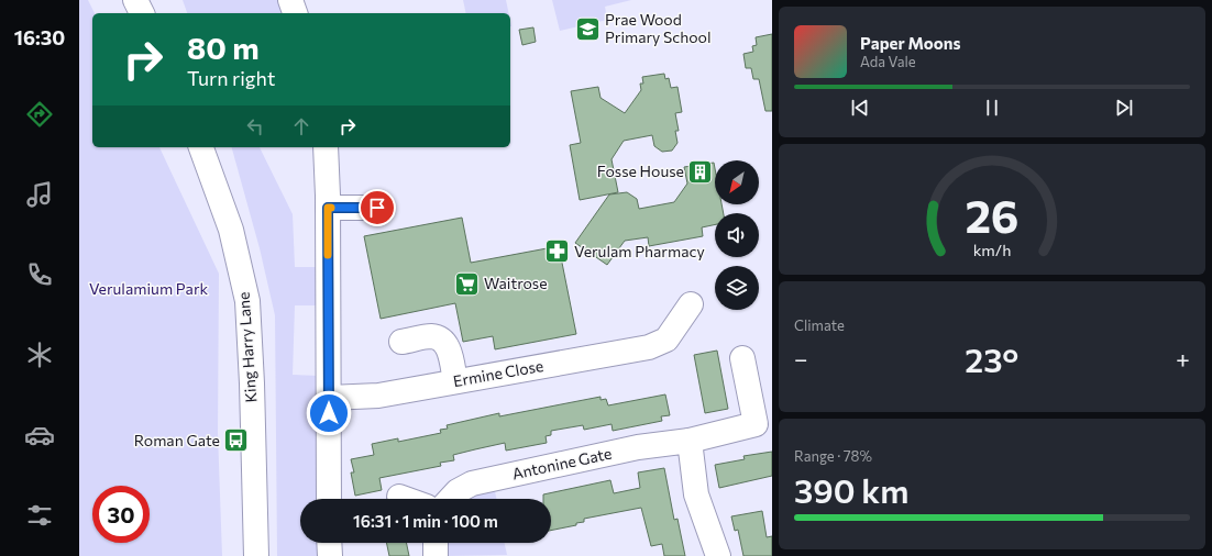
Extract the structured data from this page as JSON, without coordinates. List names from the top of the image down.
{
  "streets": {
    "street": ["King Harry Lane", "Ermine Close", "Antonine Gate"]
  },
  "parks": ["Verulamium Park"],
  "places": {
    "school or university": ["Prae Wood Primary School"],
    "building": ["Fosse House"],
    "pharmacy": ["Verulam Pharmacy"],
    "supermarket": ["Waitrose"],
    "bus stop": ["Roman Gate"]
  },
  "north": "bottom left",
  "page": {
    "tabs": "16:30",
    "turn": ["80 m", "Turn right"],
    "song": ["Paper Moons", "Ada Vale"],
    "tile": [
      "Climate",
      ["Range · 78%", "390 km"]
    ],
    "heat": ["−", "23°", "+"],
    "limit": "30",
    "trip": "16:31 · 1 min · 100 m",
    "gauge": ["26", "km/h"]
  }
}
